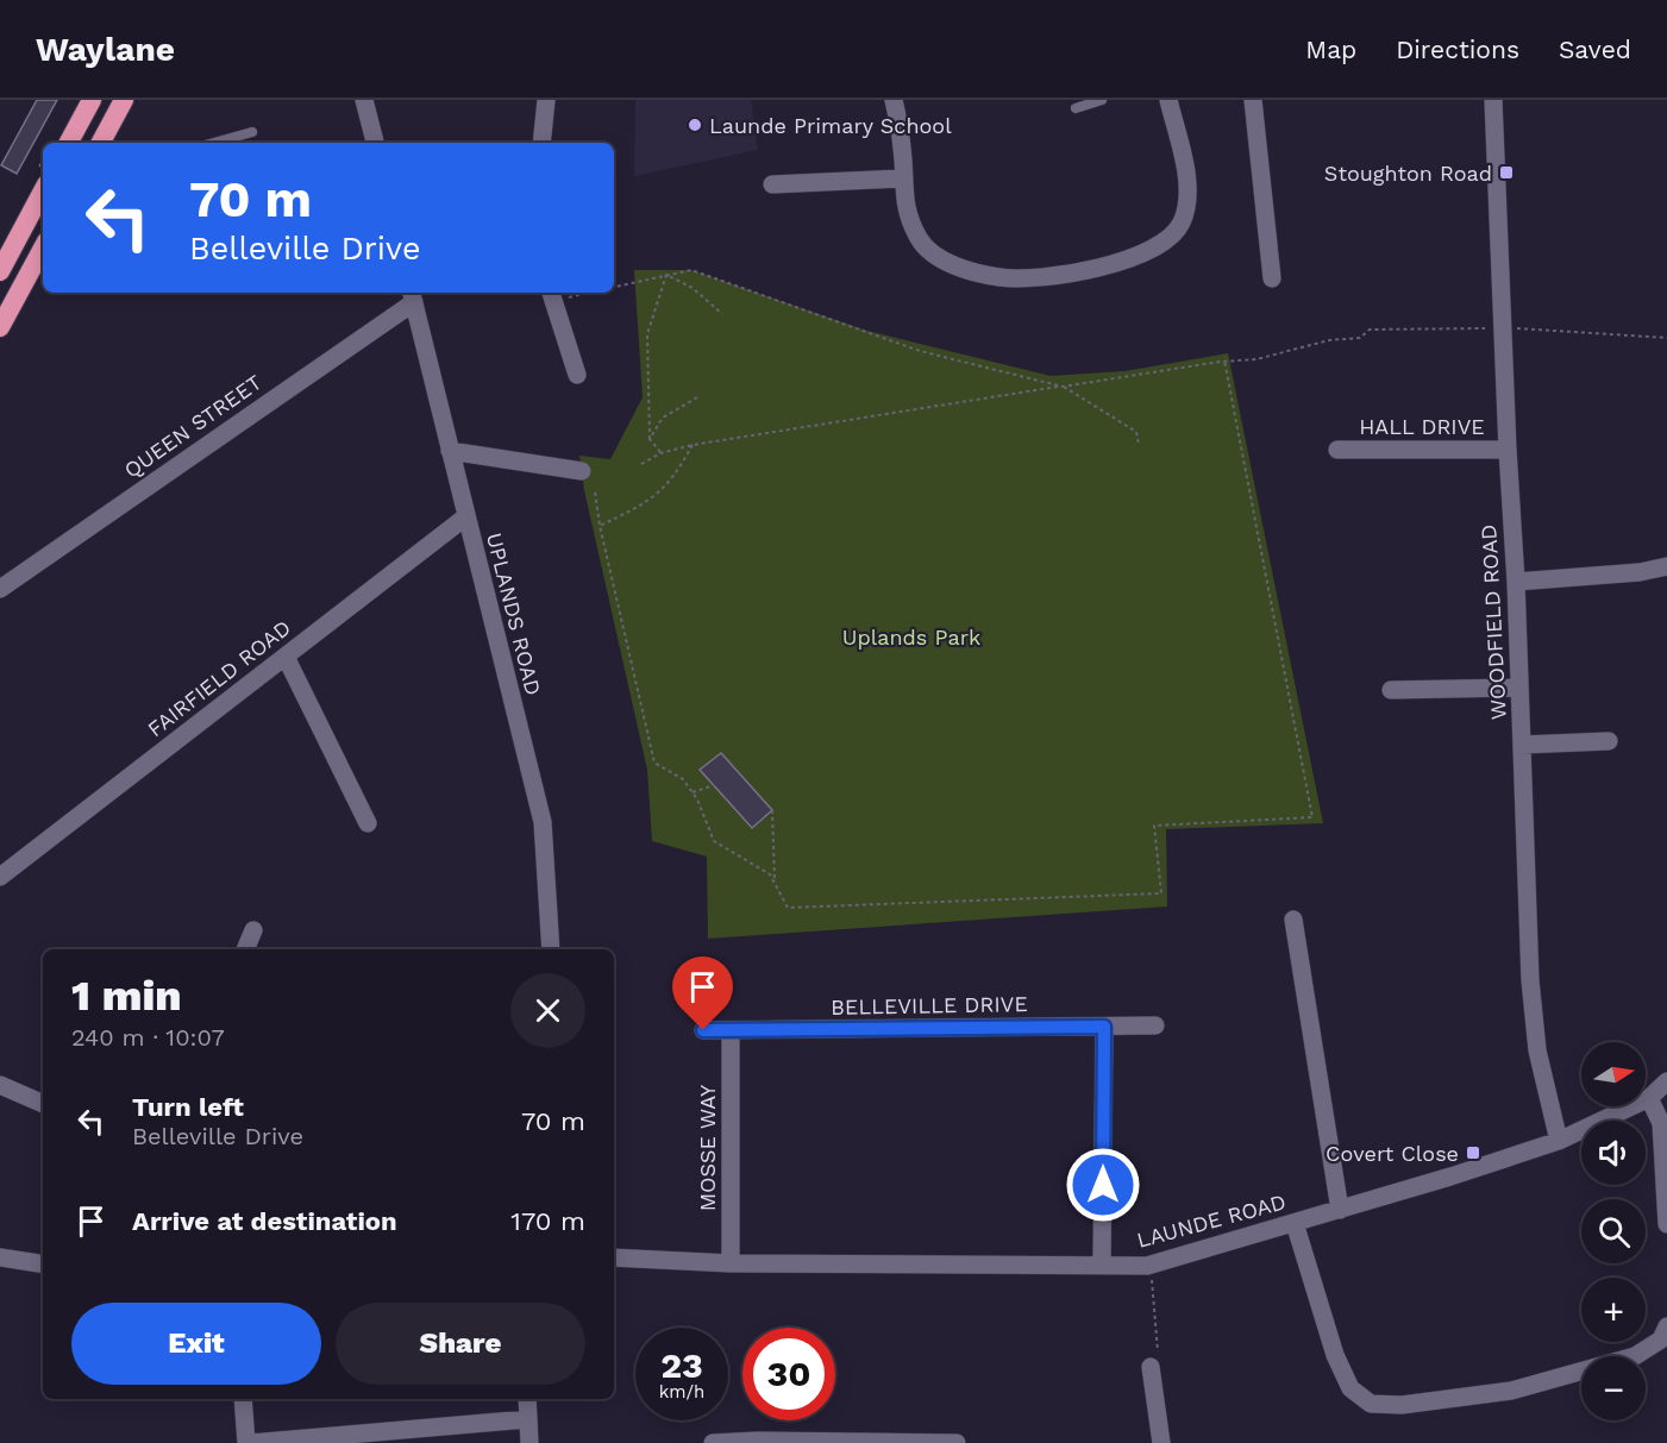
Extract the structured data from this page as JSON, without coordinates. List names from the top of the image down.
{
  "streets": {
    "street": [
      "QUEEN STREET",
      "HALL DRIVE",
      "UPLANDS ROAD",
      "WOODFIELD ROAD",
      "FAIRFIELD ROAD",
      "BELLEVILLE DRIVE",
      "MOSSE WAY",
      "LAUNDE ROAD"
    ]
  },
  "crossings": [
    ["QUEEN STREET", "UPLANDS ROAD"],
    ["HALL DRIVE", "WOODFIELD ROAD"],
    ["UPLANDS ROAD", "FAIRFIELD ROAD"],
    ["WOODFIELD ROAD", "LAUNDE ROAD"],
    ["BELLEVILLE DRIVE", "MOSSE WAY"],
    ["MOSSE WAY", "LAUNDE ROAD"]
  ],
  "parks": ["Uplands Park"],
  "places": {
    "other": ["Launde Primary School"],
    "transit": ["Stoughton Road", "Covert Close"]
  },
  "north": "right",
  "page": {
    "header": "Waylane",
    "nav": ["Map", "Directions", "Saved"],
    "turn": ["70 m", "Belleville Drive"],
    "heading": ["1 min", "240 m · 10:07"],
    "map_buttons": ["+", "−"],
    "list": [
      {
        "name": "Turn left",
        "note": "Belleville Drive",
        "value": "70 m"
      },
      {
        "name": "Arrive at destination",
        "value": "170 m"
      }
    ],
    "buttons": ["Exit", "Share"],
    "speed": "23 km/h",
    "limit": "30"
  }
}
